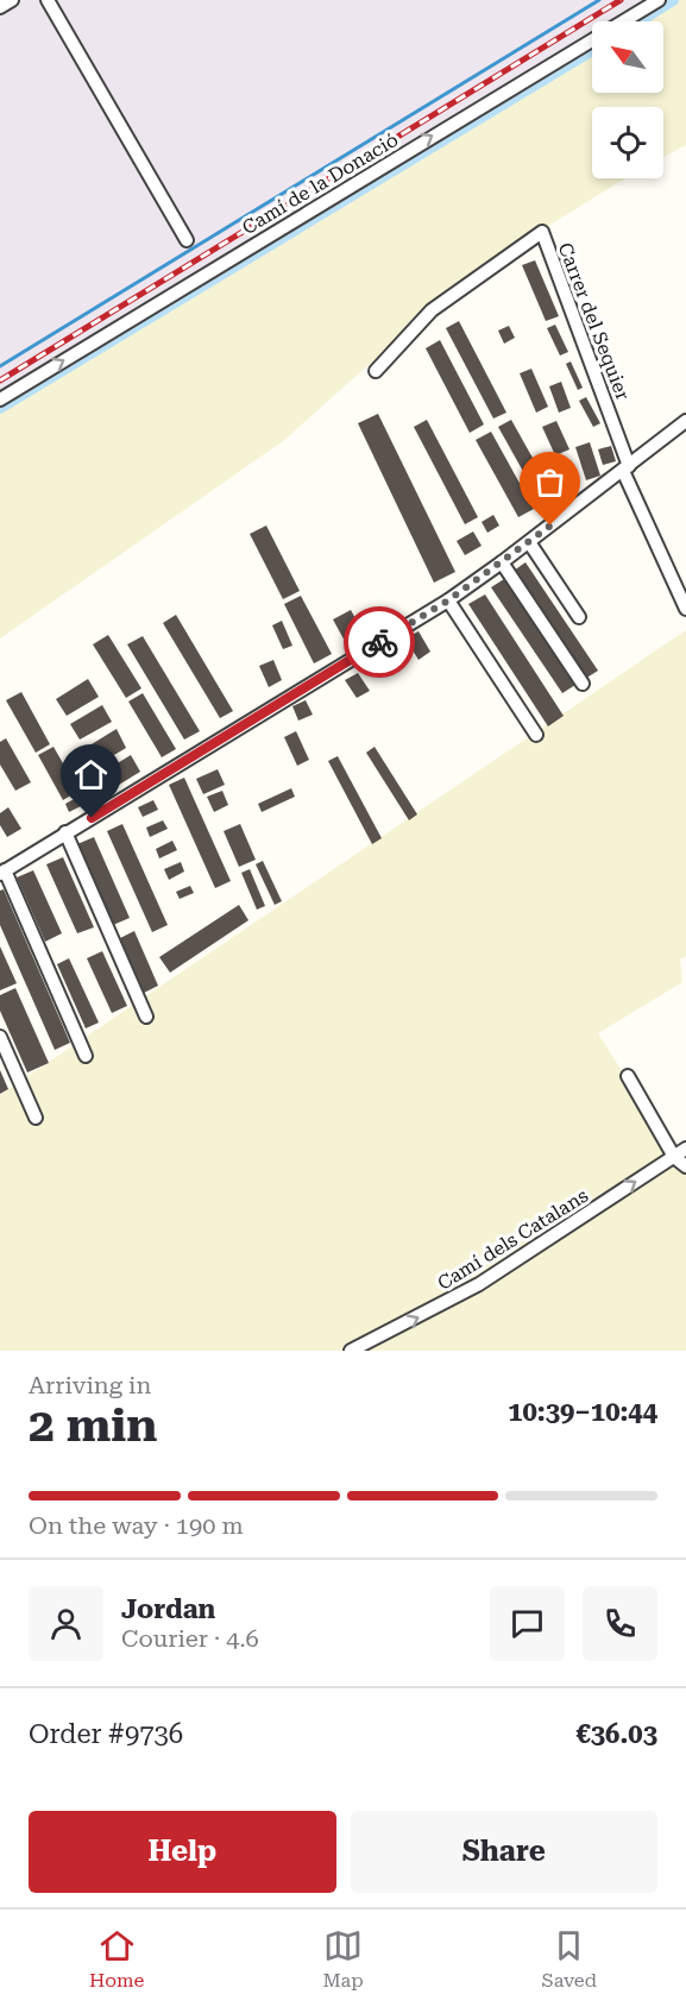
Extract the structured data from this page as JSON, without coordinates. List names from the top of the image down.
{
  "streets": {
    "street": ["Camí de la Donació", "Carrer del Sequier", "Camí dels Catalans"]
  },
  "one_way": ["Camí de la Donació", "Camí dels Catalans"],
  "north": "top left",
  "page": {
    "heading": ["2 min", "Arriving in", "10:39–10:44"],
    "panel": [
      "Jordan",
      "Courier · 4.6",
      "Order #9736",
      "€36.03"
    ],
    "bar": "On the way · 190 m",
    "buttons": ["Help", "Share"],
    "tabs": ["Home", "Map", "Saved"]
  }
}
